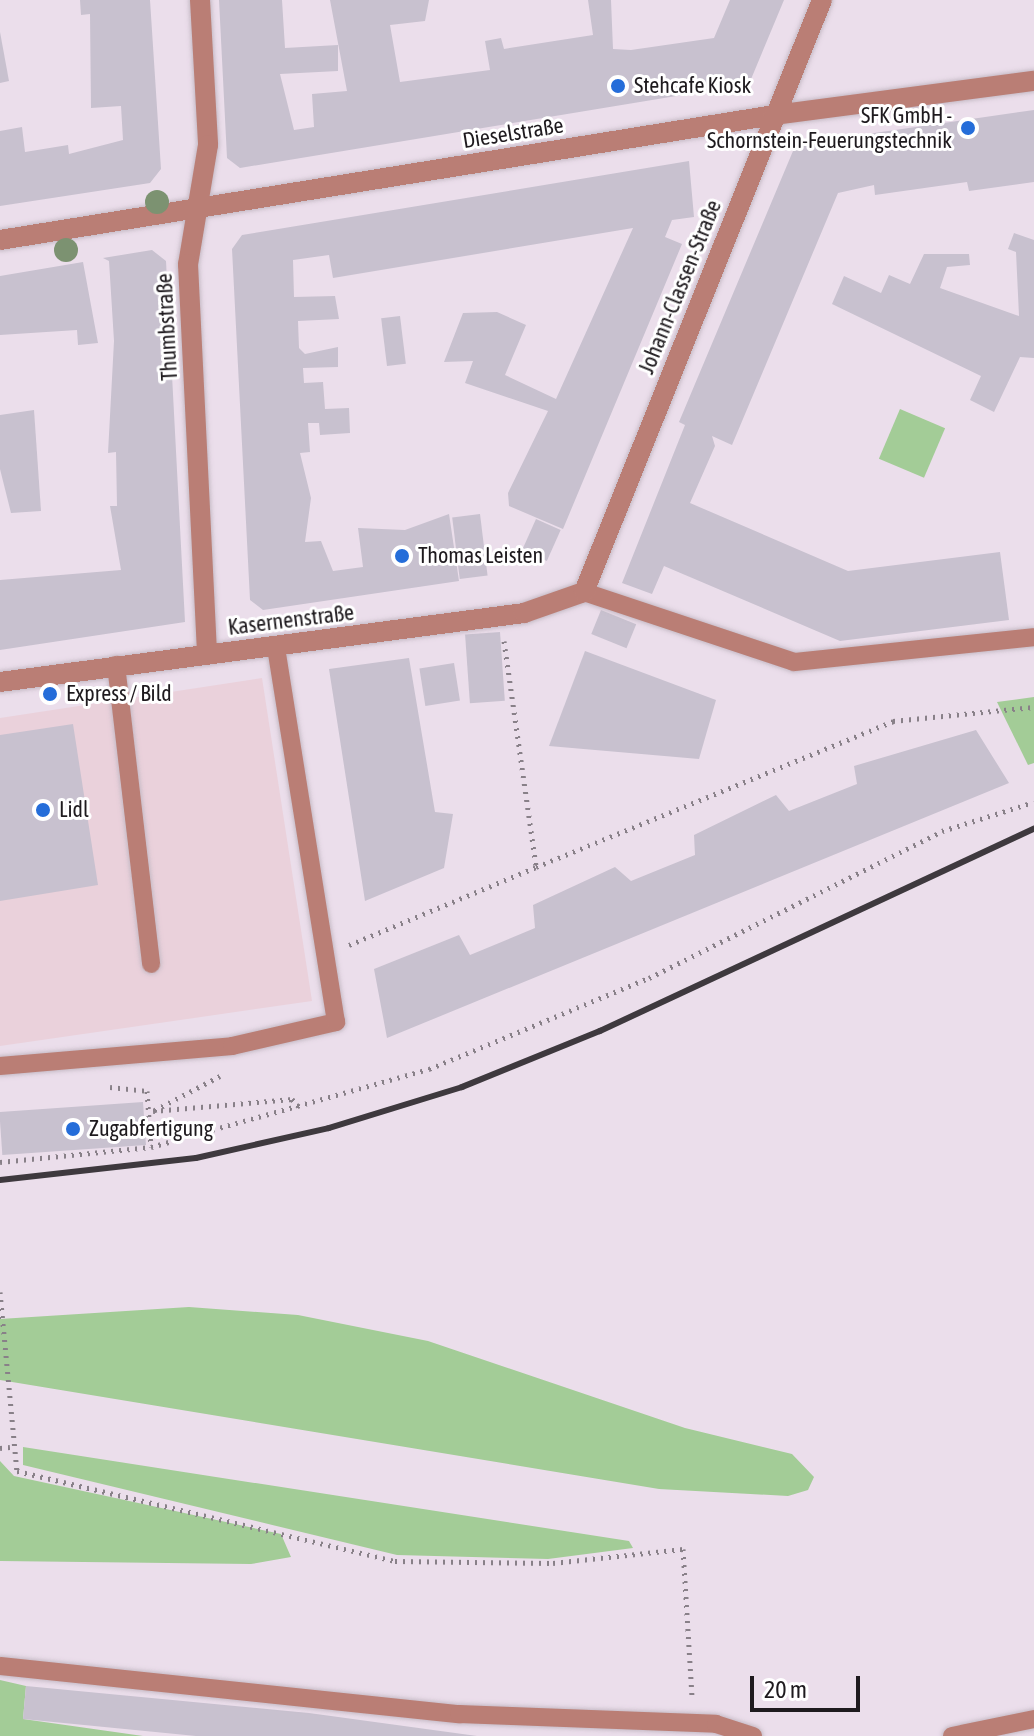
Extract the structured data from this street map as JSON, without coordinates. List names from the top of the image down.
{
  "streets": {
    "street": [
      "Dieselstraße",
      "Johann-Classen-Straße",
      "Thumbstraße",
      "Kasernenstraße"
    ]
  },
  "crossings": [
    ["Dieselstraße", "Johann-Classen-Straße"],
    ["Dieselstraße", "Thumbstraße"],
    ["Johann-Classen-Straße", "Kasernenstraße"],
    ["Thumbstraße", "Kasernenstraße"]
  ],
  "places": [
    "Stehcafe Kiosk",
    "SFK GmbH - Schornstein-Feuerungstechnik",
    "Thomas Leisten",
    "Express / Bild",
    "Lidl",
    "Zugabfertigung"
  ],
  "scale_bar": "20 m"
}
